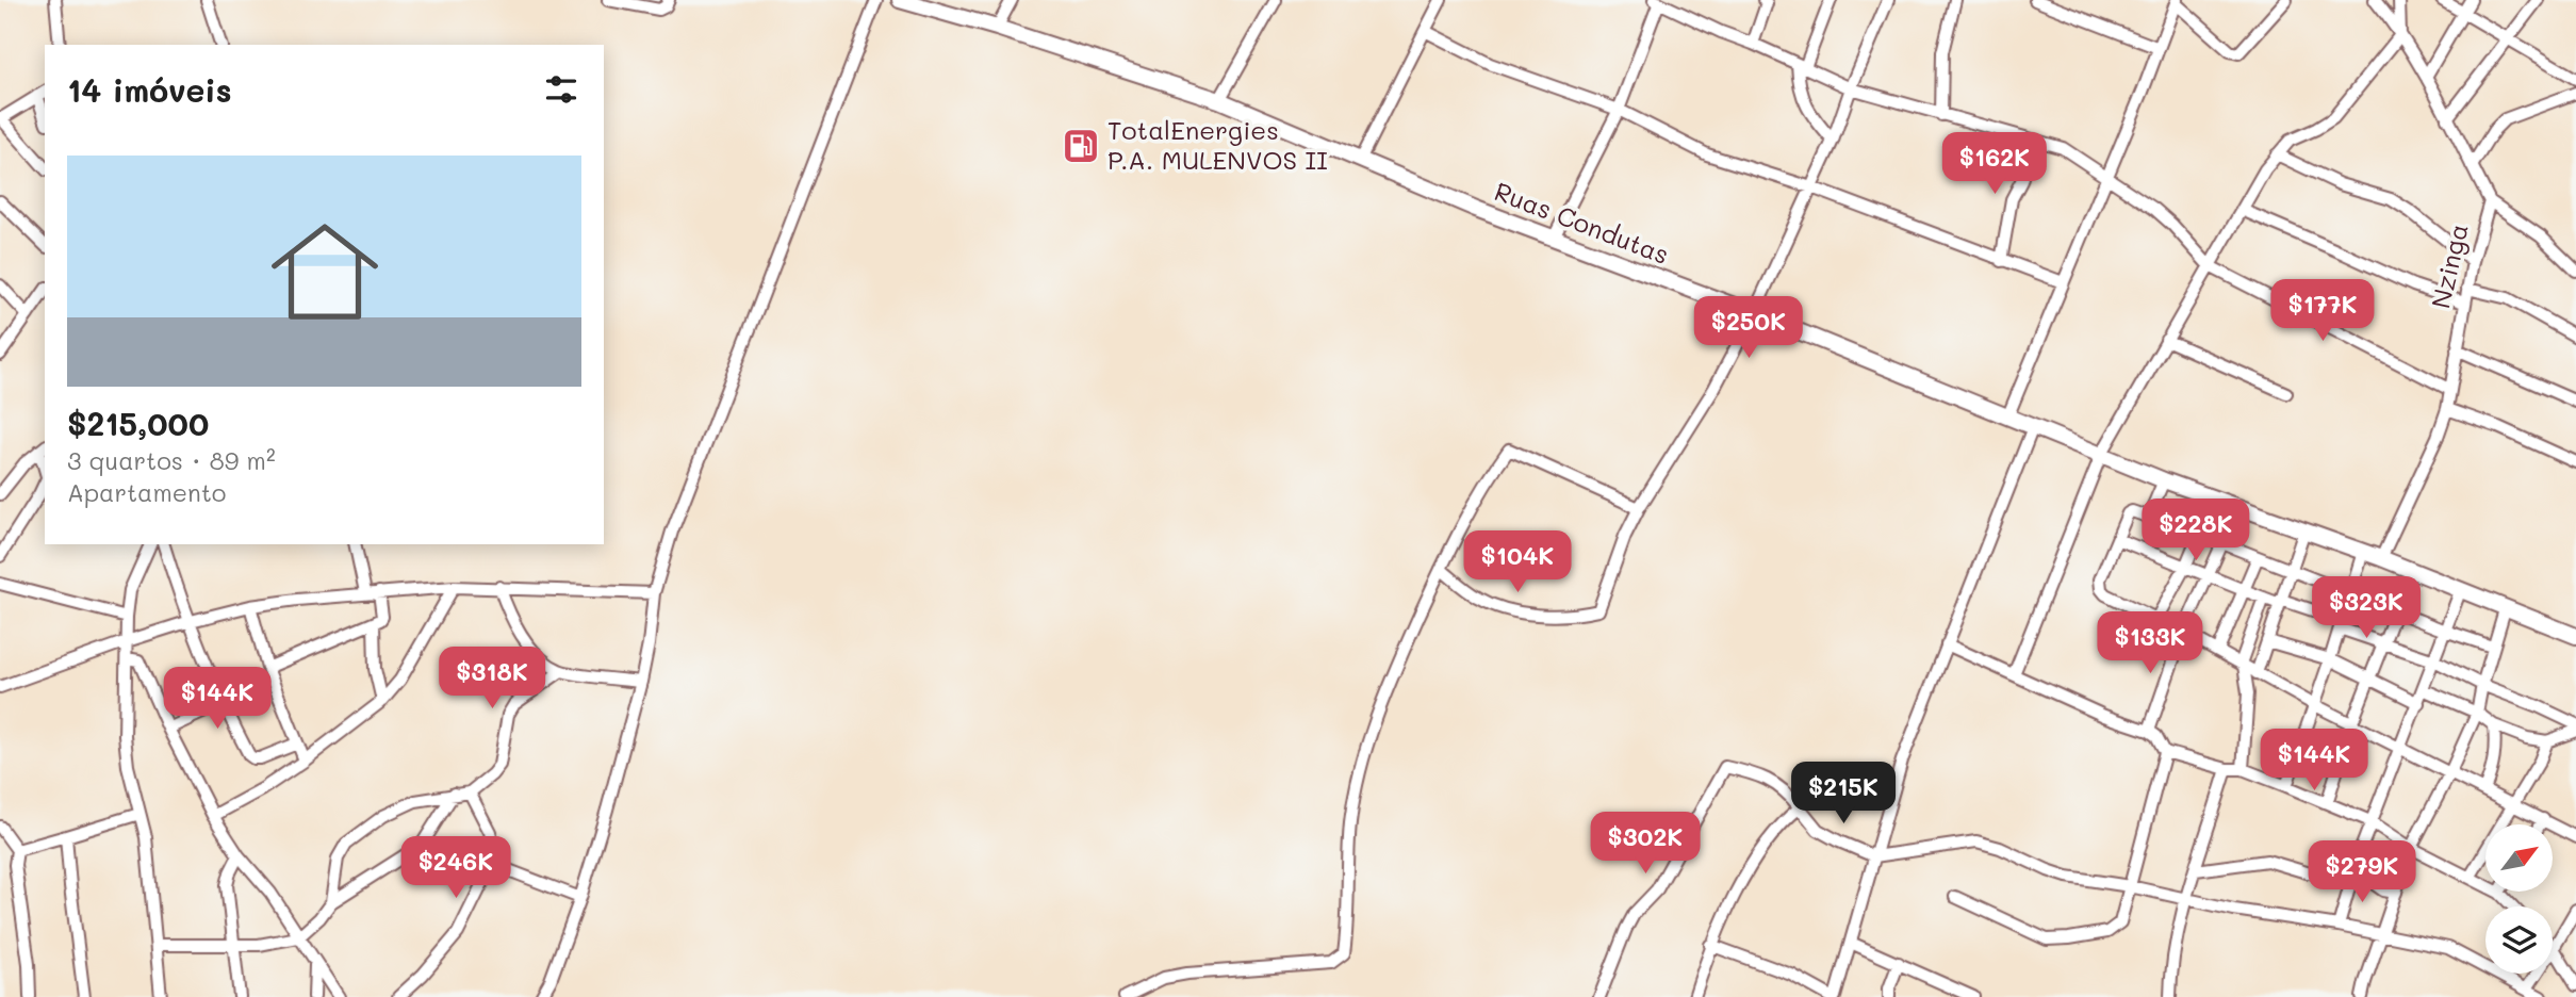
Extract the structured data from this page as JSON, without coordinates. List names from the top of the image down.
{
  "streets": {
    "street": ["Ruas Condutas", "Nzinga"]
  },
  "crossings": [
    ["Ruas Condutas", "Nzinga"]
  ],
  "places": {
    "fuel station": ["TotalEnergies P.A. MULENVOS II"]
  },
  "north": "top right",
  "page": {
    "heading": "14 imóveis",
    "price": [
      "$162K",
      "$177K",
      "$250K",
      "$228K",
      "$104K",
      "$323K",
      "$133K",
      "$318K",
      "$144K",
      "$144K",
      "$215K",
      "$302K",
      "$246K",
      "$279K"
    ],
    "list": [
      {
        "name": "$215,000",
        "note": "3 quartos · 89 m² · Apartamento"
      }
    ]
  }
}
